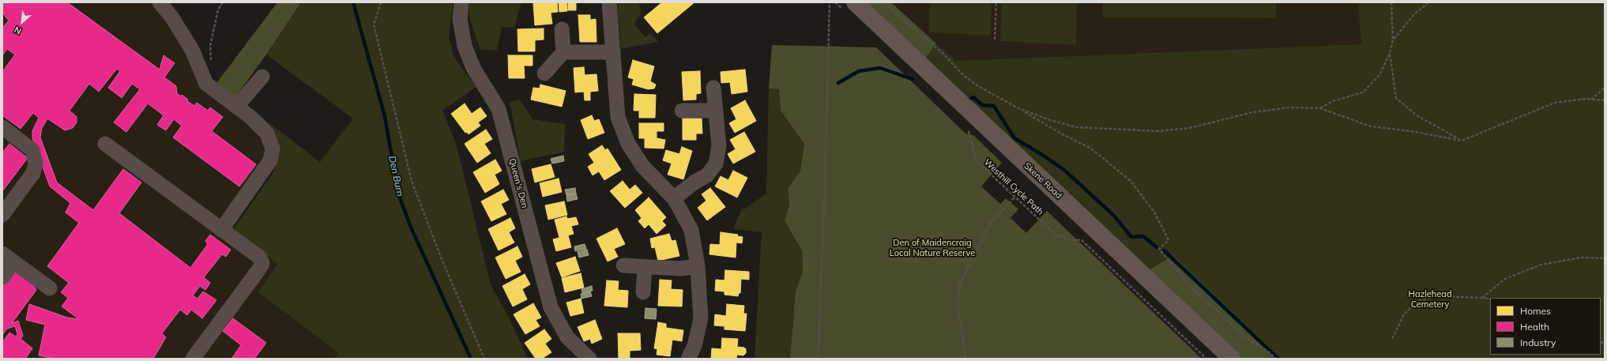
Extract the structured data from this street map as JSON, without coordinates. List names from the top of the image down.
{
  "streets": {
    "main road": ["Skene Road"],
    "street": ["Queen's Den"],
    "path": ["Westhill Cycle Path"]
  },
  "water": ["Den Burn"],
  "parks": ["Den of Maidencraig Local Nature Reserve", "Hazlehead Cemetery"],
  "legend": ["Homes", "Health", "Industry"],
  "north": "bottom left"
}
